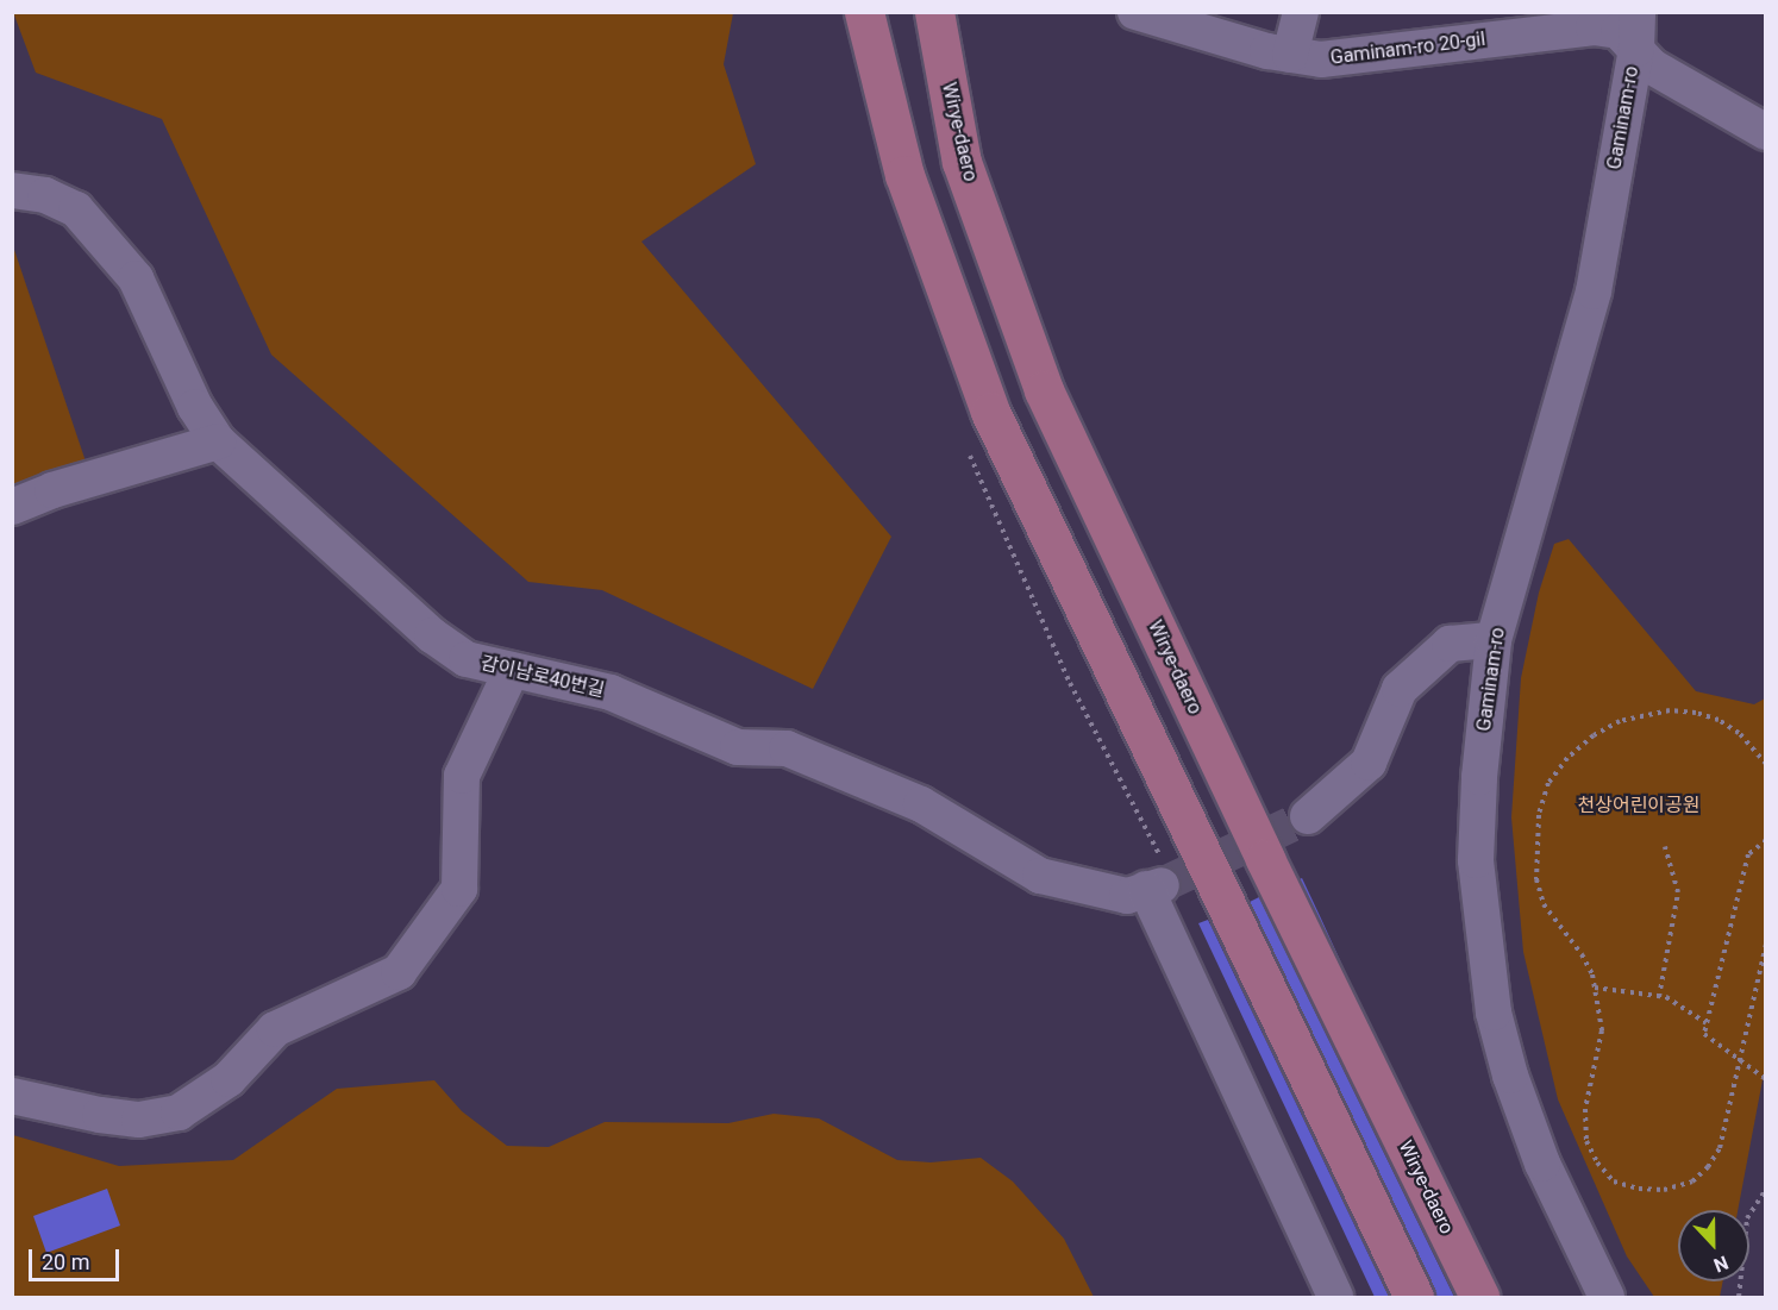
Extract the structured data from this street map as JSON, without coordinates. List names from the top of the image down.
{
  "streets": {
    "main road": ["Wirye-daero"],
    "street": ["Gaminam-ro 20-gil", "Gaminam-ro", "감이남로40번길"]
  },
  "crossings": [
    ["Gaminam-ro 20-gil", "Gaminam-ro"]
  ],
  "parks": ["천상어린이공원"],
  "scale_bar": "20 m",
  "north": "bottom"
}
